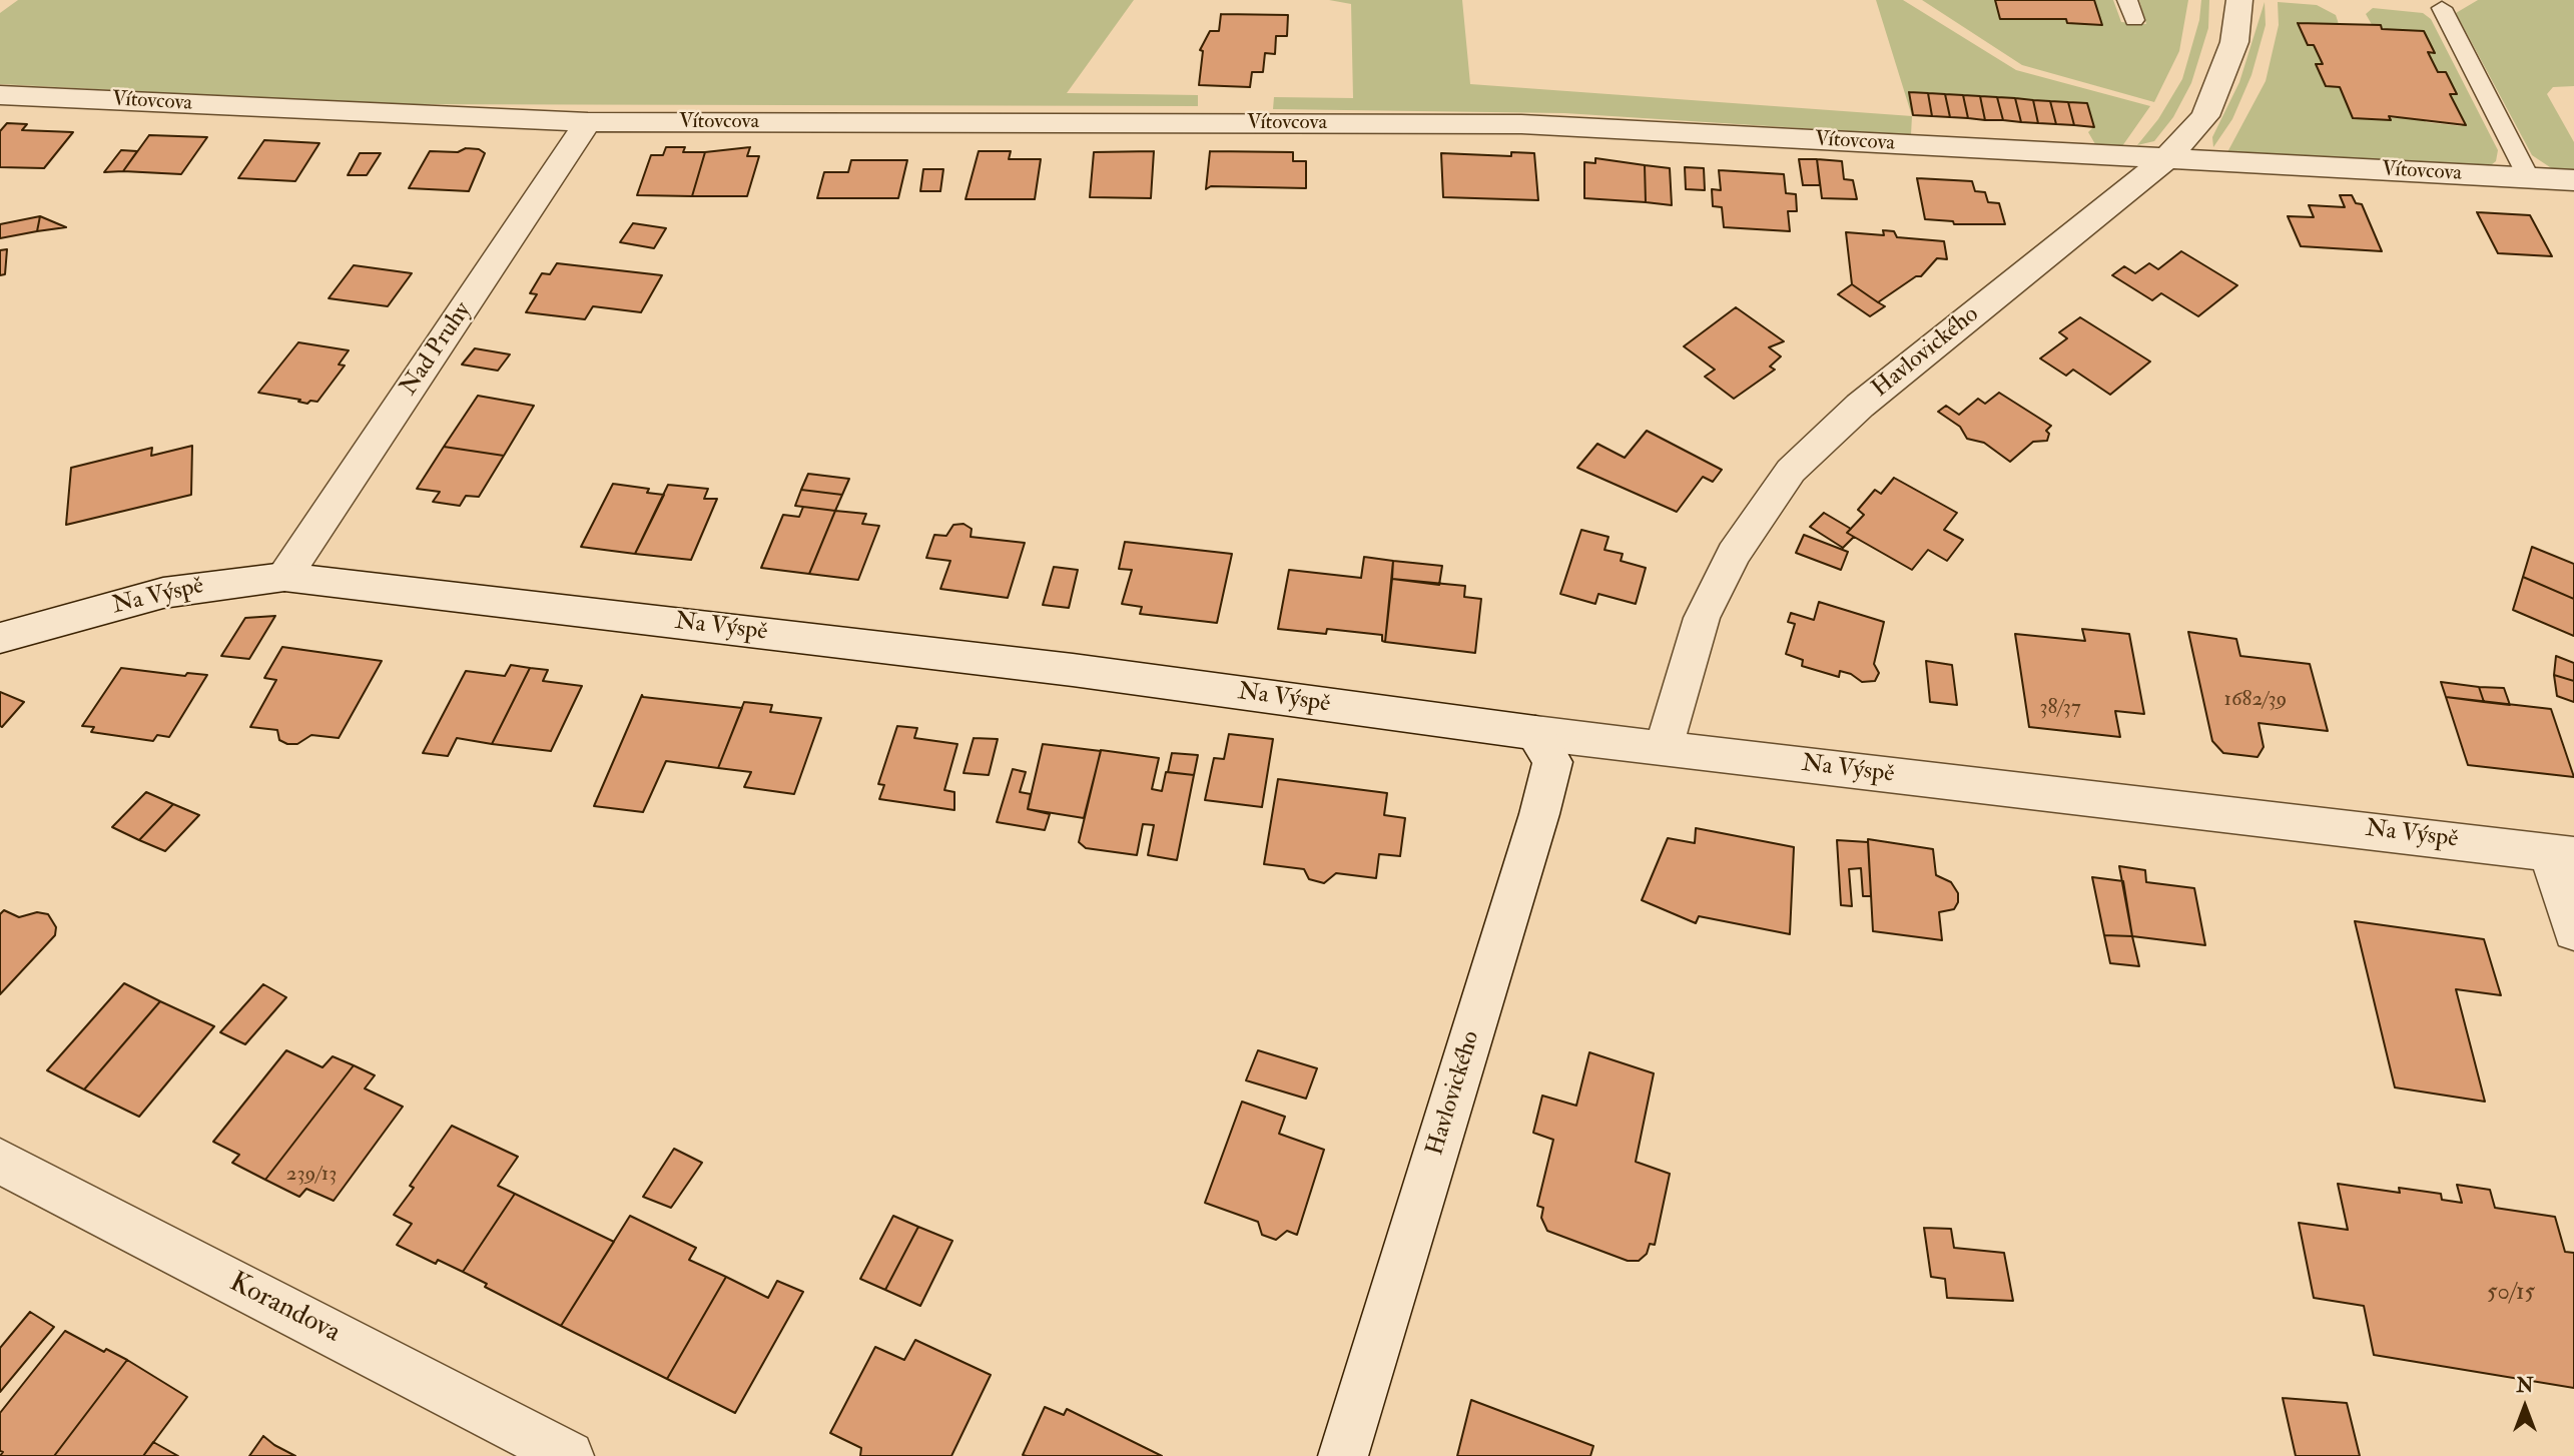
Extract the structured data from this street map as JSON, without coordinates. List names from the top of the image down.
{
  "streets": {
    "street": [
      "Vítovcova",
      "Nad Pruhy",
      "Havlovického",
      "Na Výspě",
      "Korandova"
    ]
  },
  "crossings": [
    ["Vítovcova", "Nad Pruhy"],
    ["Vítovcova", "Havlovického"],
    ["Nad Pruhy", "Na Výspě"],
    ["Havlovického", "Na Výspě"]
  ],
  "house_numbers": [
    "1682/39",
    "38/37",
    "239/13",
    "50/15"
  ],
  "north": "top"
}
